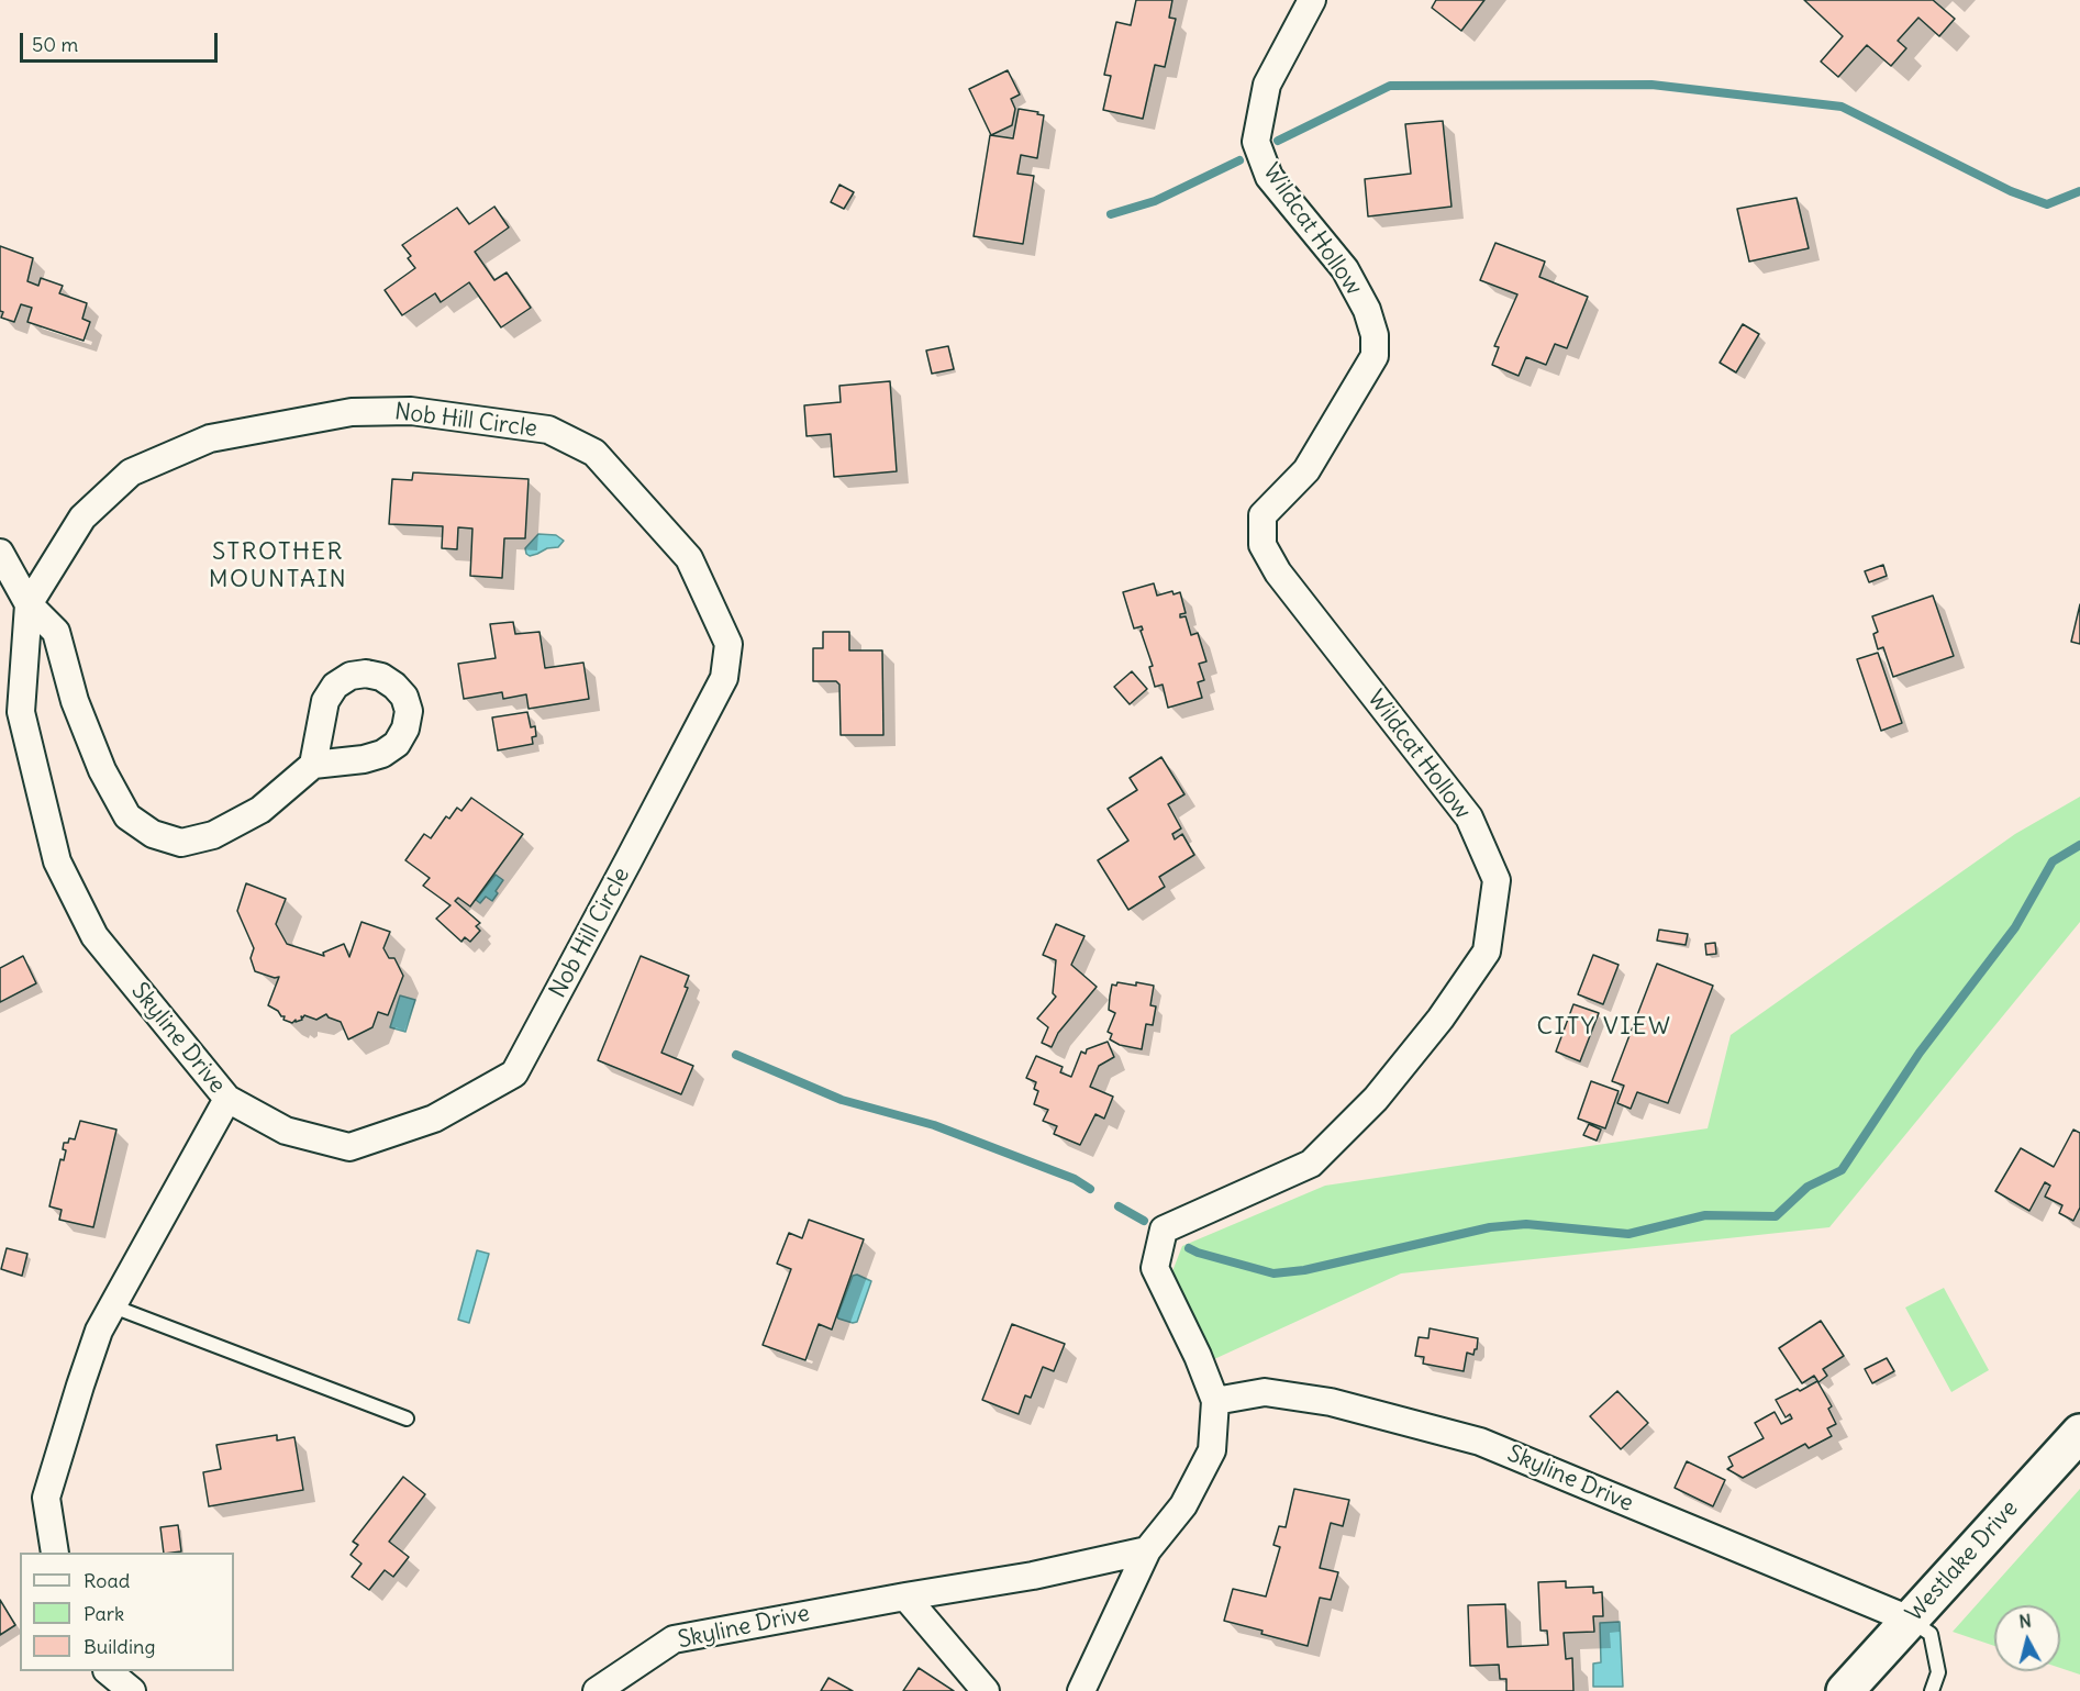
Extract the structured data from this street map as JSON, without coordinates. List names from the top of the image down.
{
  "streets": {
    "street": [
      "Wildcat Hollow",
      "Nob Hill Circle",
      "Skyline Drive",
      "Westlake Drive"
    ]
  },
  "crossings": [
    ["Wildcat Hollow", "Skyline Drive"],
    ["Nob Hill Circle", "Skyline Drive"],
    ["Skyline Drive", "Westlake Drive"]
  ],
  "districts": ["STROTHER MOUNTAIN", "CITY VIEW"],
  "legend": ["Road", "Park", "Building"],
  "scale_bar": "50 m",
  "north": "top"
}
